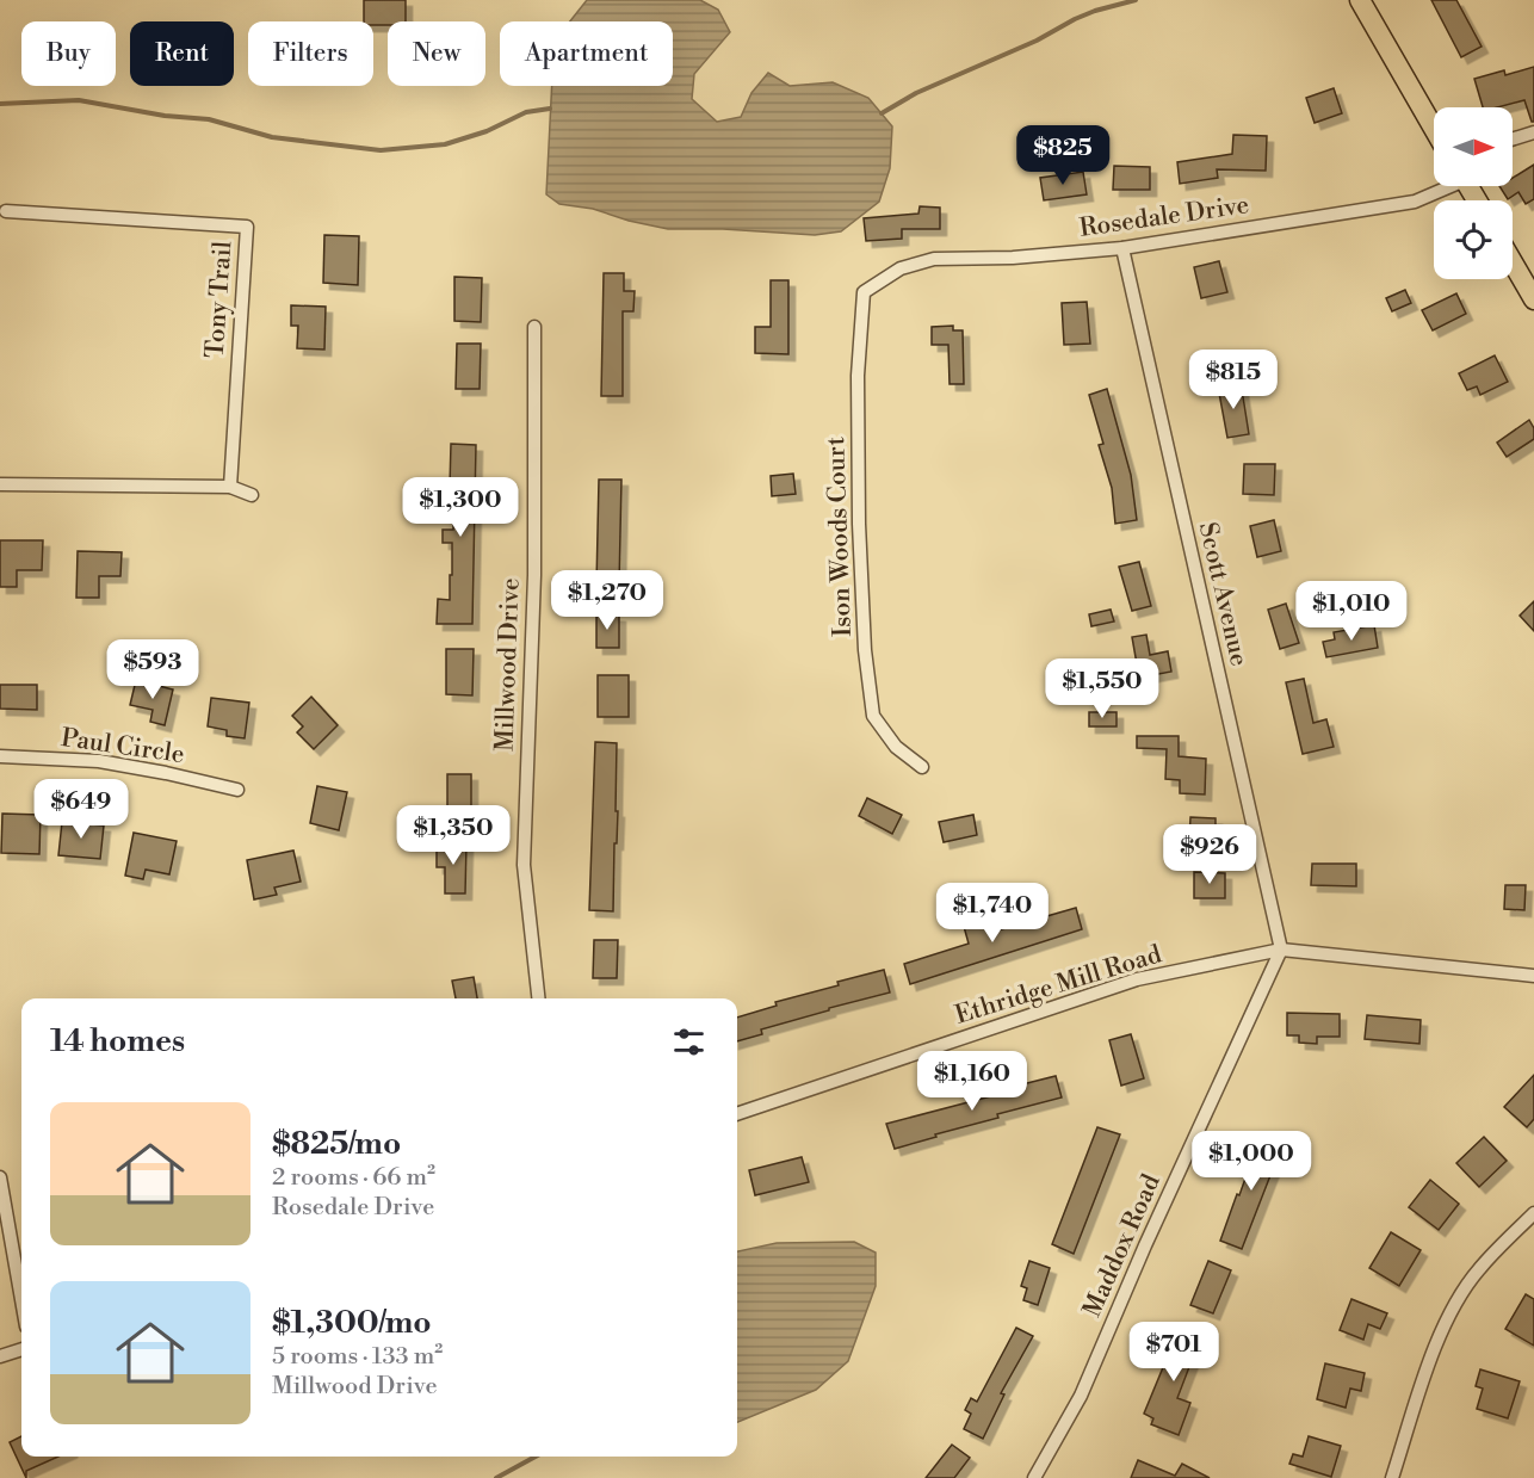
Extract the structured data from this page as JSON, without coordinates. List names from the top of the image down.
{
  "streets": {
    "street": [
      "Rosedale Drive",
      "Tony Trail",
      "Ison Woods Court",
      "Scott Avenue",
      "Millwood Drive",
      "Paul Circle",
      "Ethridge Mill Road",
      "Maddox Road"
    ]
  },
  "crossings": [
    ["Rosedale Drive", "Ison Woods Court"],
    ["Rosedale Drive", "Scott Avenue"],
    ["Scott Avenue", "Ethridge Mill Road"],
    ["Scott Avenue", "Maddox Road"],
    ["Ethridge Mill Road", "Maddox Road"]
  ],
  "north": "right",
  "page": {
    "chip": [
      "Buy",
      "Rent",
      "Filters",
      "New",
      "Apartment"
    ],
    "price": [
      "$825",
      "$815",
      "$1,300",
      "$1,270",
      "$1,010",
      "$593",
      "$1,550",
      "$649",
      "$1,350",
      "$926",
      "$1,740",
      "$1,160",
      "$1,000",
      "$701"
    ],
    "heading": "14 homes",
    "list": [
      {
        "name": "$825/mo",
        "note": "2 rooms · 66 m² · Rosedale Drive"
      },
      {
        "name": "$1,300/mo",
        "note": "5 rooms · 133 m² · Millwood Drive"
      }
    ]
  }
}
